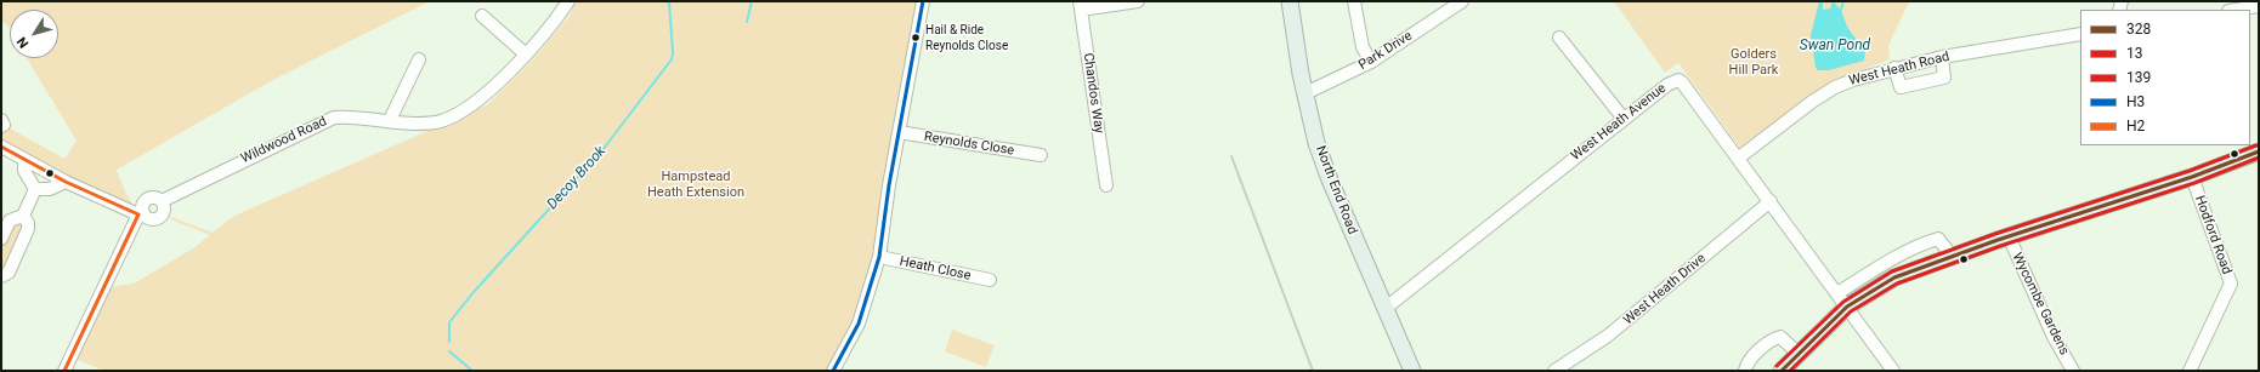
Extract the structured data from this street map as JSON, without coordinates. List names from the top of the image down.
{
  "streets": {
    "main road": ["North End Road"],
    "street": [
      "Park Drive",
      "West Heath Road",
      "Chandos Way",
      "West Heath Avenue",
      "Wildwood Road",
      "Reynolds Close",
      "Hodford Road",
      "Heath Close",
      "West Heath Drive",
      "Wycombe Gardens"
    ]
  },
  "crossings": [
    ["Park Drive", "North End Road"],
    ["West Heath Road", "West Heath Avenue"],
    ["West Heath Avenue", "North End Road"],
    ["West Heath Avenue", "West Heath Drive"]
  ],
  "water": ["Swan Pond", "Decoy Brook"],
  "parks": ["Golders Hill Park", "Hampstead Heath Extension"],
  "places": ["Hail & Ride Reynolds Close"],
  "lines": [
    "transit line H3",
    "transit line 139",
    "transit line H2",
    "transit line 328",
    "transit line 13"
  ],
  "legend": [
    "328",
    "13",
    "139",
    "H3",
    "H2"
  ],
  "north": "bottom left"
}
